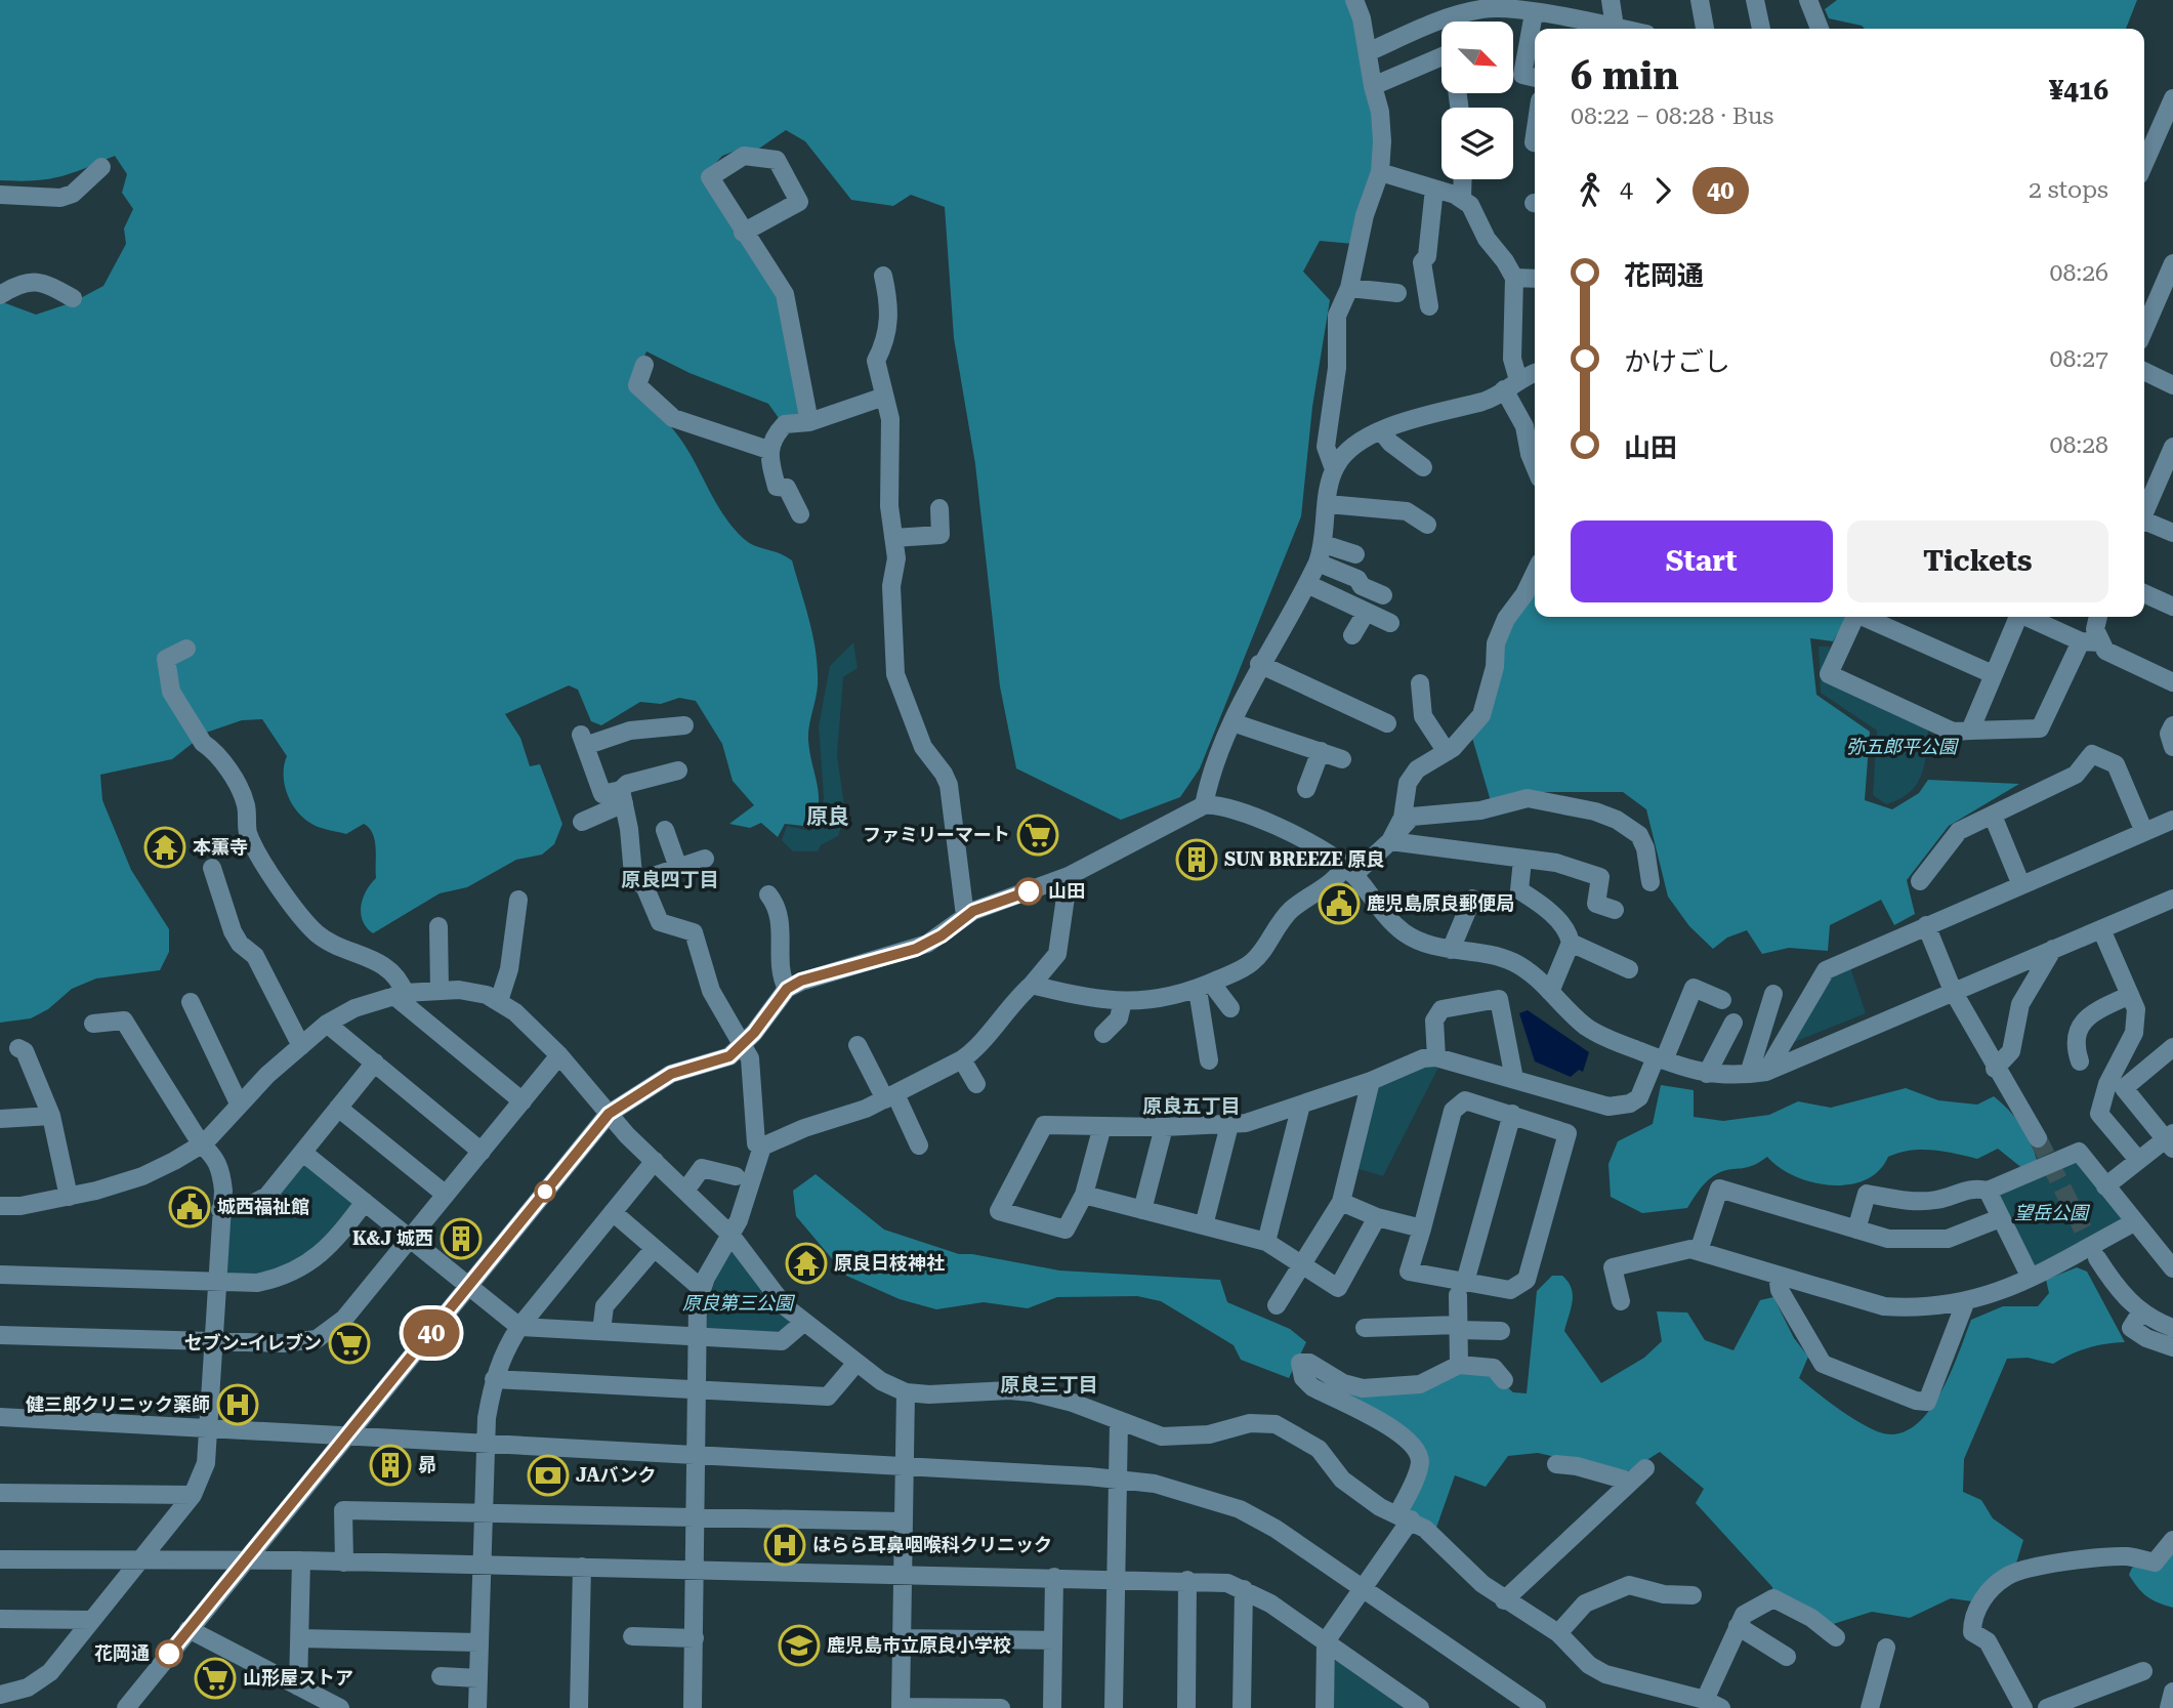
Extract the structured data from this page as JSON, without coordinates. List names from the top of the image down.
{
  "districts": [
    "原良",
    "原良四丁目",
    "原良五丁目",
    "原良三丁目"
  ],
  "parks": ["弥五郎平公園", "望岳公園", "原良第三公園"],
  "places": {
    "supermarket": ["ファミリーマート", "セブン-イレブン", "山形屋ストア"],
    "temple": ["本薫寺", "原良日枝神社"],
    "building": ["SUN BREEZE 原良", "K&J 城西", "昴"],
    "other": ["山田", "花岡通"],
    "public building": ["鹿児島原良郵便局", "城西福祉館"],
    "hospital": ["健三郎クリニック薬師", "はらら耳鼻咽喉科クリニック"],
    "bank": ["JAバンク"],
    "school or university": ["鹿児島市立原良小学校"]
  },
  "lines": ["bus line 40"],
  "north": "bottom right",
  "page": {
    "on_map": "40",
    "heading": ["6 min", "08:22 – 08:28 · Bus", "¥416"],
    "legs": ["4", "40", "2 stops"],
    "list": [
      {
        "name": "花岡通",
        "value": "08:26"
      },
      {
        "name": "かけごし",
        "value": "08:27"
      },
      {
        "name": "山田",
        "value": "08:28"
      }
    ],
    "buttons": ["Start", "Tickets"]
  }
}
